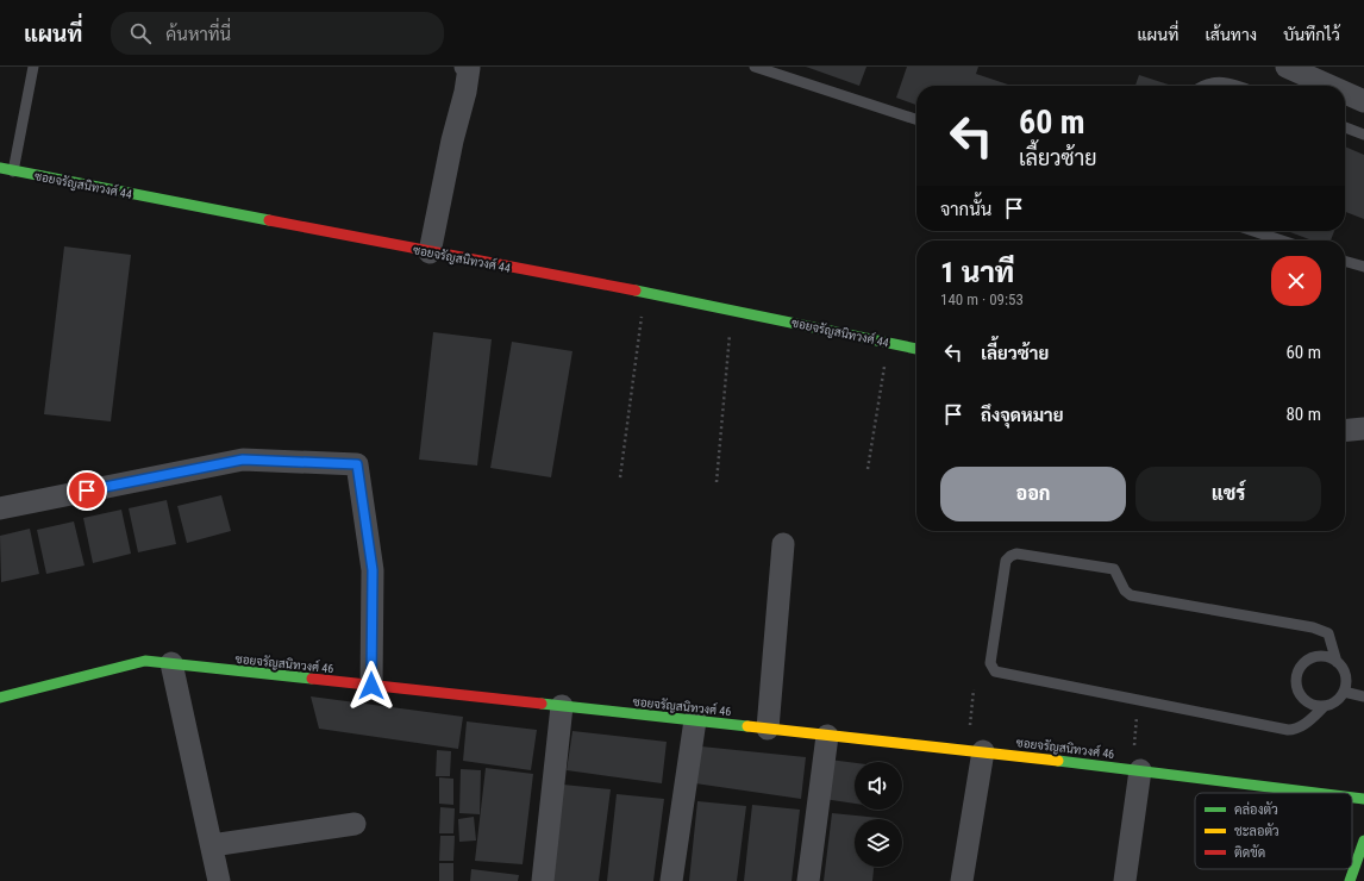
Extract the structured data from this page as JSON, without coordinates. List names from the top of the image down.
{
  "streets": {
    "street": ["ซอยจรัญสนิทวงศ์ 44", "ซอยจรัญสนิทวงศ์ 46"]
  },
  "legend": ["คล่องตัว", "ชะลอตัว", "ติดขัด"],
  "page": {
    "header": "แผนที่",
    "search": "ค้นหาที่นี่",
    "nav": ["แผนที่", "เส้นทาง", "บันทึกไว้"],
    "turn": ["60 m", "เลี้ยวซ้าย"],
    "then": "จากนั้น",
    "heading": ["1 นาที", "140 m · 09:53"],
    "list": [
      {
        "name": "เลี้ยวซ้าย",
        "value": "60 m"
      },
      {
        "name": "ถึงจุดหมาย",
        "value": "80 m"
      }
    ],
    "buttons": ["ออก", "แชร์"]
  }
}
